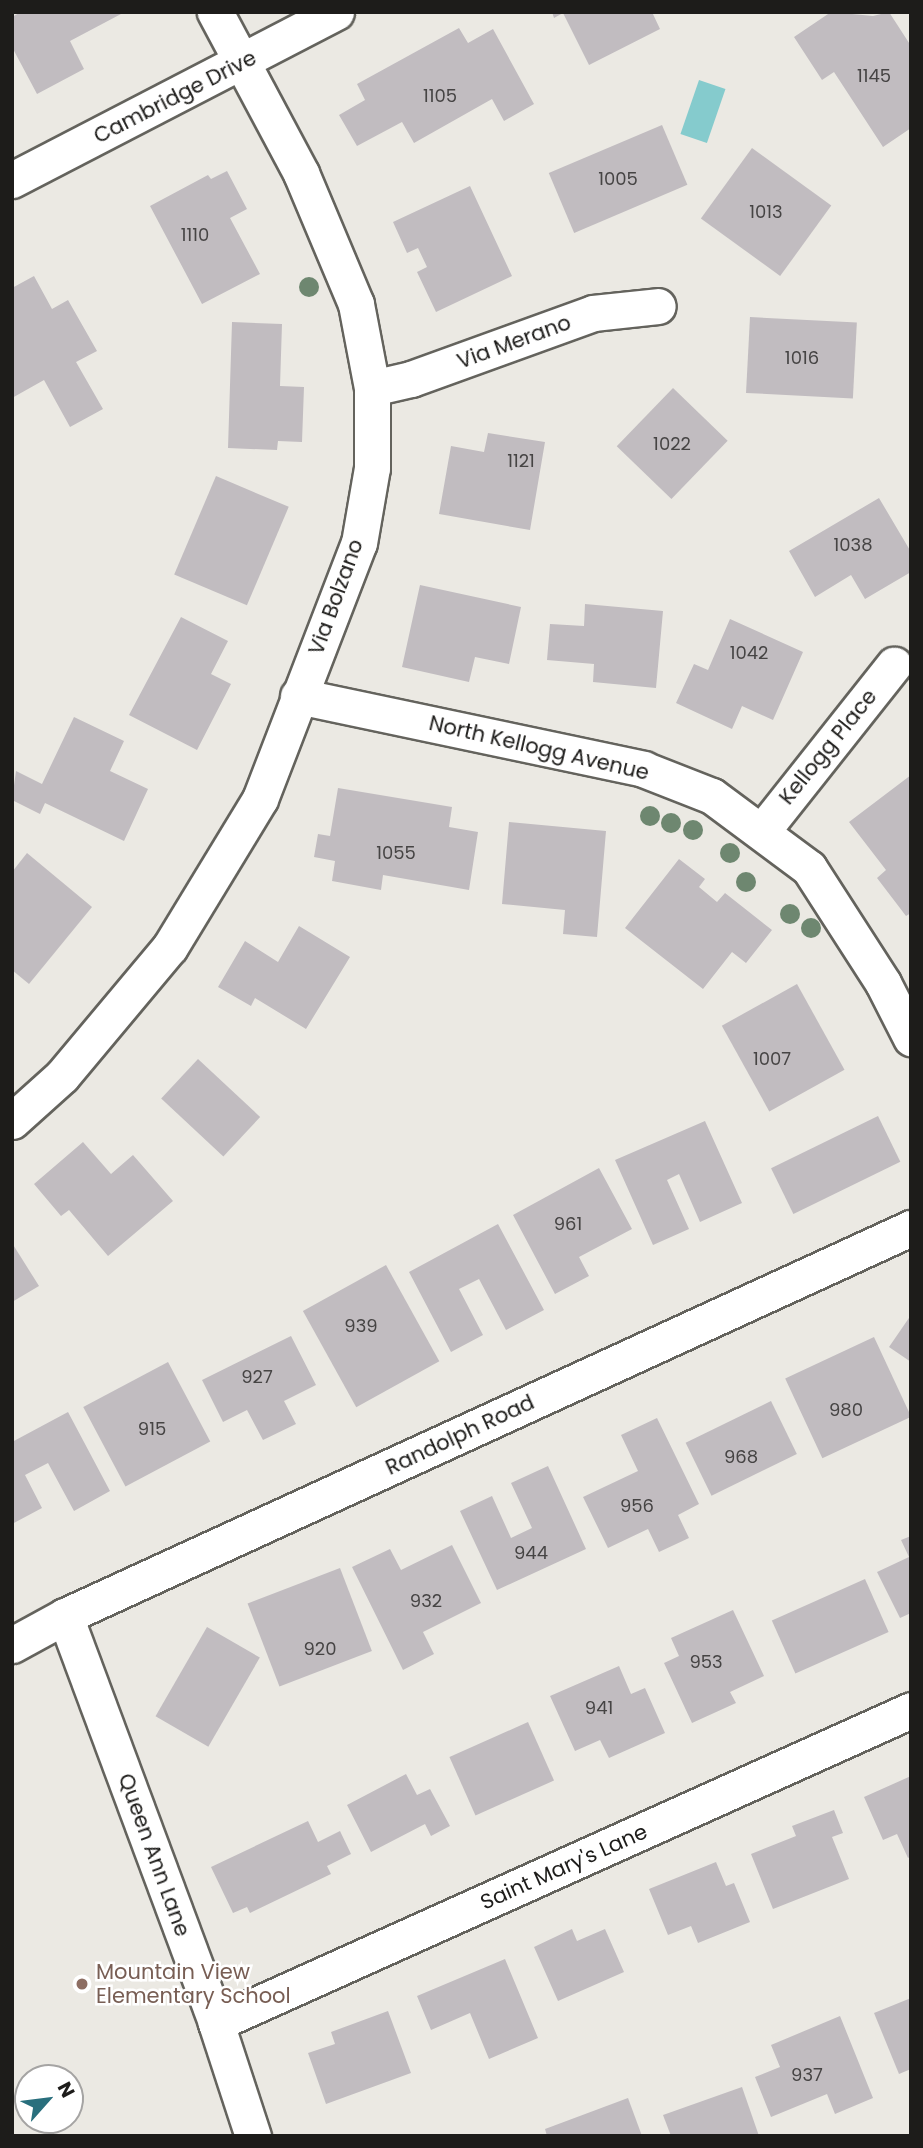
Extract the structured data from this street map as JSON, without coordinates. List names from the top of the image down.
{
  "streets": {
    "street": [
      "Cambridge Drive",
      "Via Merano",
      "Via Bolzano",
      "Kellogg Place",
      "North Kellogg Avenue",
      "Randolph Road",
      "Queen Ann Lane",
      "Saint Mary's Lane"
    ]
  },
  "crossings": [
    ["Cambridge Drive", "Via Bolzano"],
    ["Via Merano", "Via Bolzano"],
    ["Via Bolzano", "North Kellogg Avenue"],
    ["Kellogg Place", "North Kellogg Avenue"],
    ["Randolph Road", "Queen Ann Lane"],
    ["Queen Ann Lane", "Saint Mary's Lane"]
  ],
  "places": ["Mountain View Elementary School"],
  "house_numbers": [
    "1145",
    "1105",
    "1005",
    "1013",
    "1110",
    "1016",
    "1022",
    "1121",
    "1038",
    "1042",
    "1055",
    "1007",
    "961",
    "939",
    "927",
    "980",
    "915",
    "968",
    "956",
    "944",
    "932",
    "920",
    "953",
    "941",
    "937"
  ],
  "north": "top right"
}
